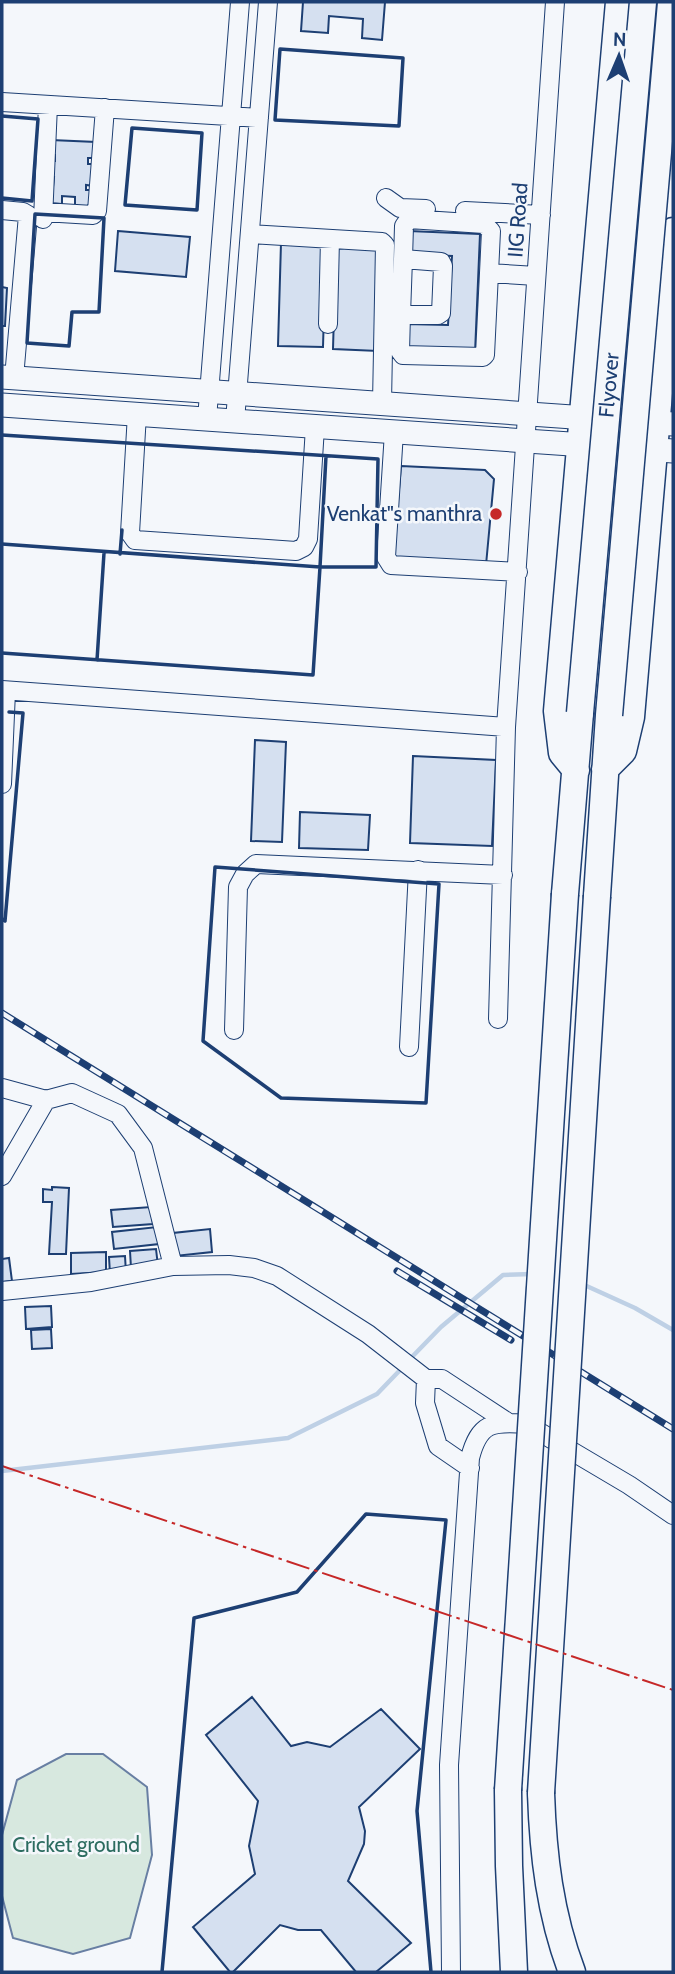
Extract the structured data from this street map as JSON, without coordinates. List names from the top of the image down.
{
  "streets": {
    "highway": ["Flyover"],
    "street": ["IIG Road"]
  },
  "parks": ["Cricket ground"],
  "places": ["Venkat\"s manthra"],
  "north": "top"
}
